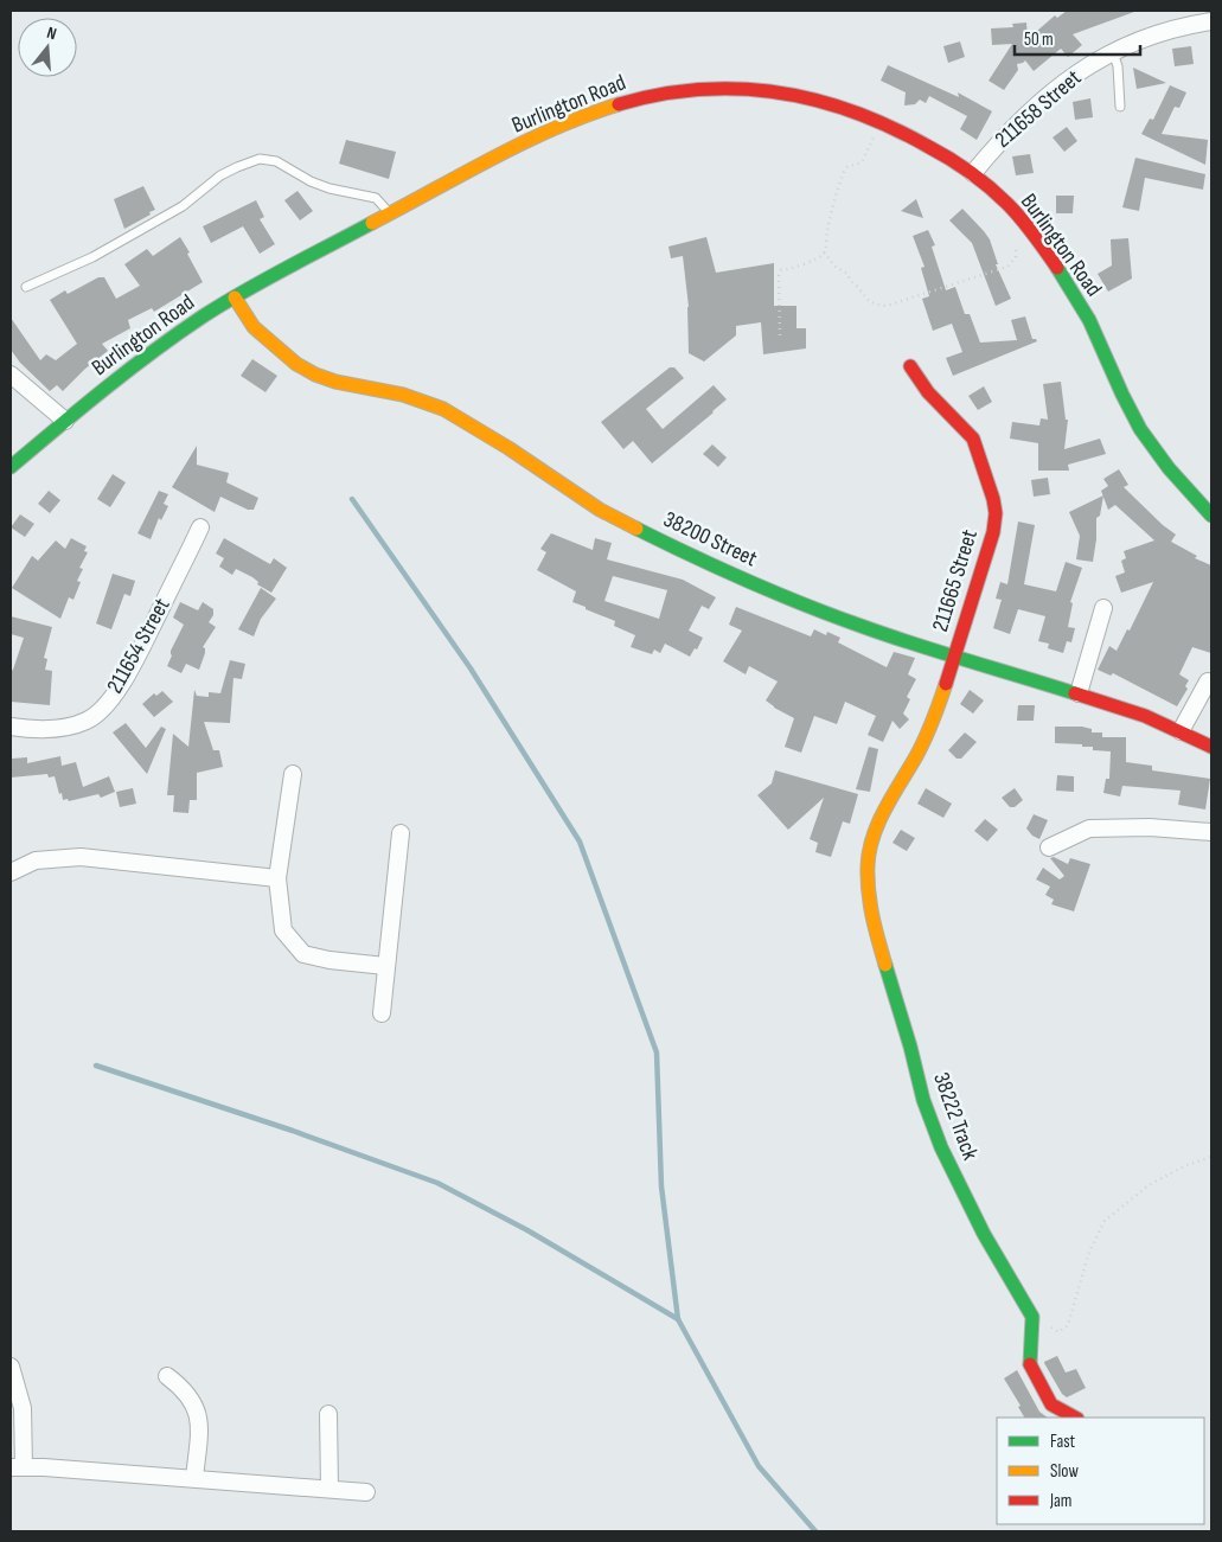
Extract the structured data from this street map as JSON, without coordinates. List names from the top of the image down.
{
  "streets": {
    "street": [
      "Burlington Road",
      "211658 Street",
      "38200 Street",
      "211665 Street",
      "211654 Street",
      "38222 Track"
    ]
  },
  "crossings": [
    ["Burlington Road", "211658 Street"],
    ["Burlington Road", "38200 Street"],
    ["38200 Street", "211665 Street"],
    ["38200 Street", "38222 Track"],
    ["211665 Street", "38222 Track"]
  ],
  "legend": ["Fast", "Slow", "Jam"],
  "scale_bar": "50 m",
  "north": "top"
}
